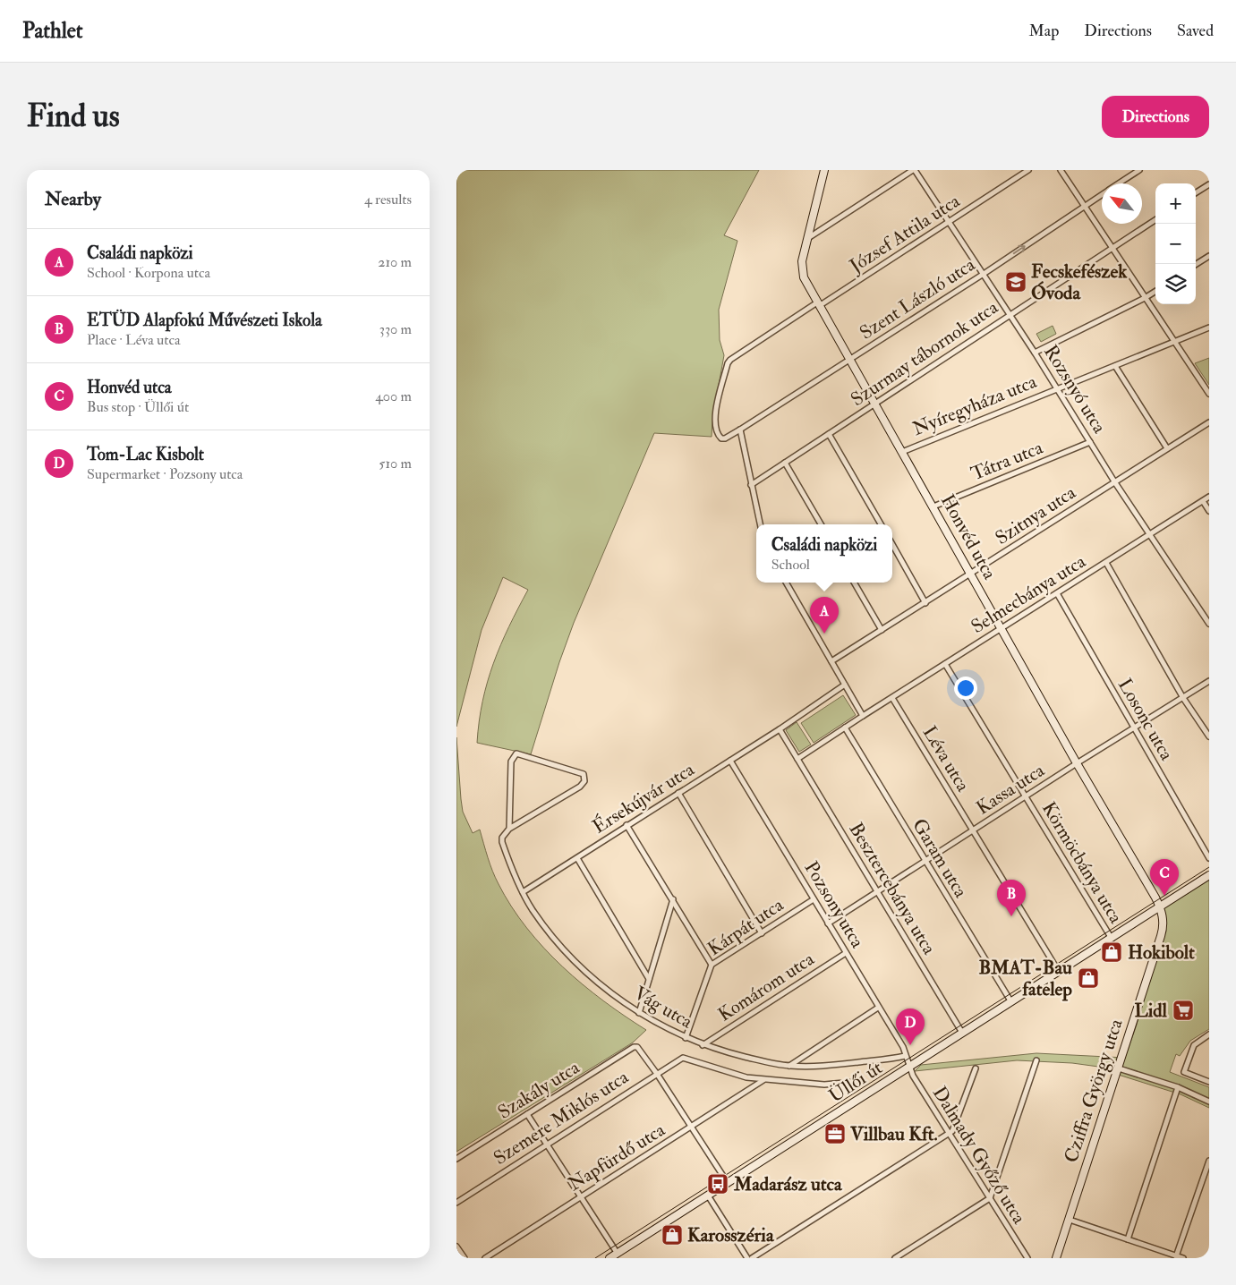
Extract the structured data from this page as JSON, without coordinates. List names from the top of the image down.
{
  "streets": {
    "street": [
      "József Attila utca",
      "Szent László utca",
      "Szurmay tábornok utca",
      "Rozsnyó utca",
      "Nyíregyháza utca",
      "Tátra utca",
      "Szitnya utca",
      "Honvéd utca",
      "Selmecbánya utca",
      "Losonc utca",
      "Léva utca",
      "Kassa utca",
      "Érsekújvár utca",
      "Garam utca",
      "Körmöcbánya utca",
      "Besztercebánya utca",
      "Pozsony utca",
      "Kárpát utca",
      "Komárom utca",
      "Vág utca",
      "Üllői út",
      "Szakály utca",
      "Cziffra György utca",
      "Szemere Miklós utca",
      "Dalmady Győző utca",
      "Napfürdő utca"
    ]
  },
  "crossings": [
    ["József Attila utca", "Szent László utca"],
    ["József Attila utca", "Rozsnyó utca"],
    ["József Attila utca", "Honvéd utca"],
    ["Szent László utca", "Rozsnyó utca"],
    ["Szent László utca", "Honvéd utca"],
    ["Szurmay tábornok utca", "Rozsnyó utca"],
    ["Szurmay tábornok utca", "Honvéd utca"],
    ["Rozsnyó utca", "Nyíregyháza utca"],
    ["Rozsnyó utca", "Tátra utca"],
    ["Rozsnyó utca", "Szitnya utca"],
    ["Rozsnyó utca", "Selmecbánya utca"],
    ["Nyíregyháza utca", "Honvéd utca"],
    ["Tátra utca", "Honvéd utca"],
    ["Szitnya utca", "Honvéd utca"],
    ["Honvéd utca", "Selmecbánya utca"],
    ["Honvéd utca", "Kassa utca"],
    ["Honvéd utca", "Üllői út"],
    ["Honvéd utca", "Cziffra György utca"],
    ["Selmecbánya utca", "Losonc utca"],
    ["Selmecbánya utca", "Léva utca"],
    ["Selmecbánya utca", "Garam utca"],
    ["Selmecbánya utca", "Körmöcbánya utca"],
    ["Selmecbánya utca", "Besztercebánya utca"],
    ["Losonc utca", "Kassa utca"],
    ["Léva utca", "Kassa utca"],
    ["Léva utca", "Üllői út"],
    ["Kassa utca", "Garam utca"],
    ["Kassa utca", "Körmöcbánya utca"],
    ["Kassa utca", "Besztercebánya utca"],
    ["Kassa utca", "Pozsony utca"],
    ["Érsekújvár utca", "Besztercebánya utca"],
    ["Érsekújvár utca", "Pozsony utca"],
    ["Érsekújvár utca", "Vág utca"],
    ["Garam utca", "Üllői út"],
    ["Körmöcbánya utca", "Üllői út"],
    ["Besztercebánya utca", "Üllői út"],
    ["Pozsony utca", "Kárpát utca"],
    ["Pozsony utca", "Komárom utca"],
    ["Pozsony utca", "Vág utca"],
    ["Pozsony utca", "Üllői út"],
    ["Pozsony utca", "Dalmady Győző utca"],
    ["Kárpát utca", "Vág utca"],
    ["Komárom utca", "Vág utca"],
    ["Vág utca", "Szemere Miklós utca"],
    ["Vág utca", "Napfürdő utca"],
    ["Üllői út", "Cziffra György utca"],
    ["Üllői út", "Dalmady Győző utca"],
    ["Szakály utca", "Szemere Miklós utca"]
  ],
  "places": {
    "school or university": ["Fecskefészek Óvoda"],
    "shop": ["Hokibolt", "BMAT-Bau fatelep", "Karosszéria"],
    "supermarket": ["Lidl"],
    "office": ["Villbau Kft."],
    "bus stop": ["Madarász utca"]
  },
  "north": "top left",
  "page": {
    "header": "Pathlet",
    "nav": ["Map", "Directions", "Saved"],
    "buttons": "Directions",
    "title": "Find us",
    "heading": ["Nearby", "4 results"],
    "map_buttons": ["+", "−"],
    "list": [
      {
        "mark": "A",
        "name": "Családi napközi",
        "note": "School · Korpona utca",
        "value": "210 m"
      },
      {
        "mark": "B",
        "name": "ETÜD Alapfokú Művészeti Iskola",
        "note": "Place · Léva utca",
        "value": "330 m"
      },
      {
        "mark": "C",
        "name": "Honvéd utca",
        "note": "Bus stop · Üllői út",
        "value": "400 m"
      },
      {
        "mark": "D",
        "name": "Tom-Lac Kisbolt",
        "note": "Supermarket · Pozsony utca",
        "value": "510 m"
      }
    ],
    "popup": ["Családi napközi", "School"],
    "pins": [
      "A",
      "C",
      "B",
      "D"
    ]
  }
}
